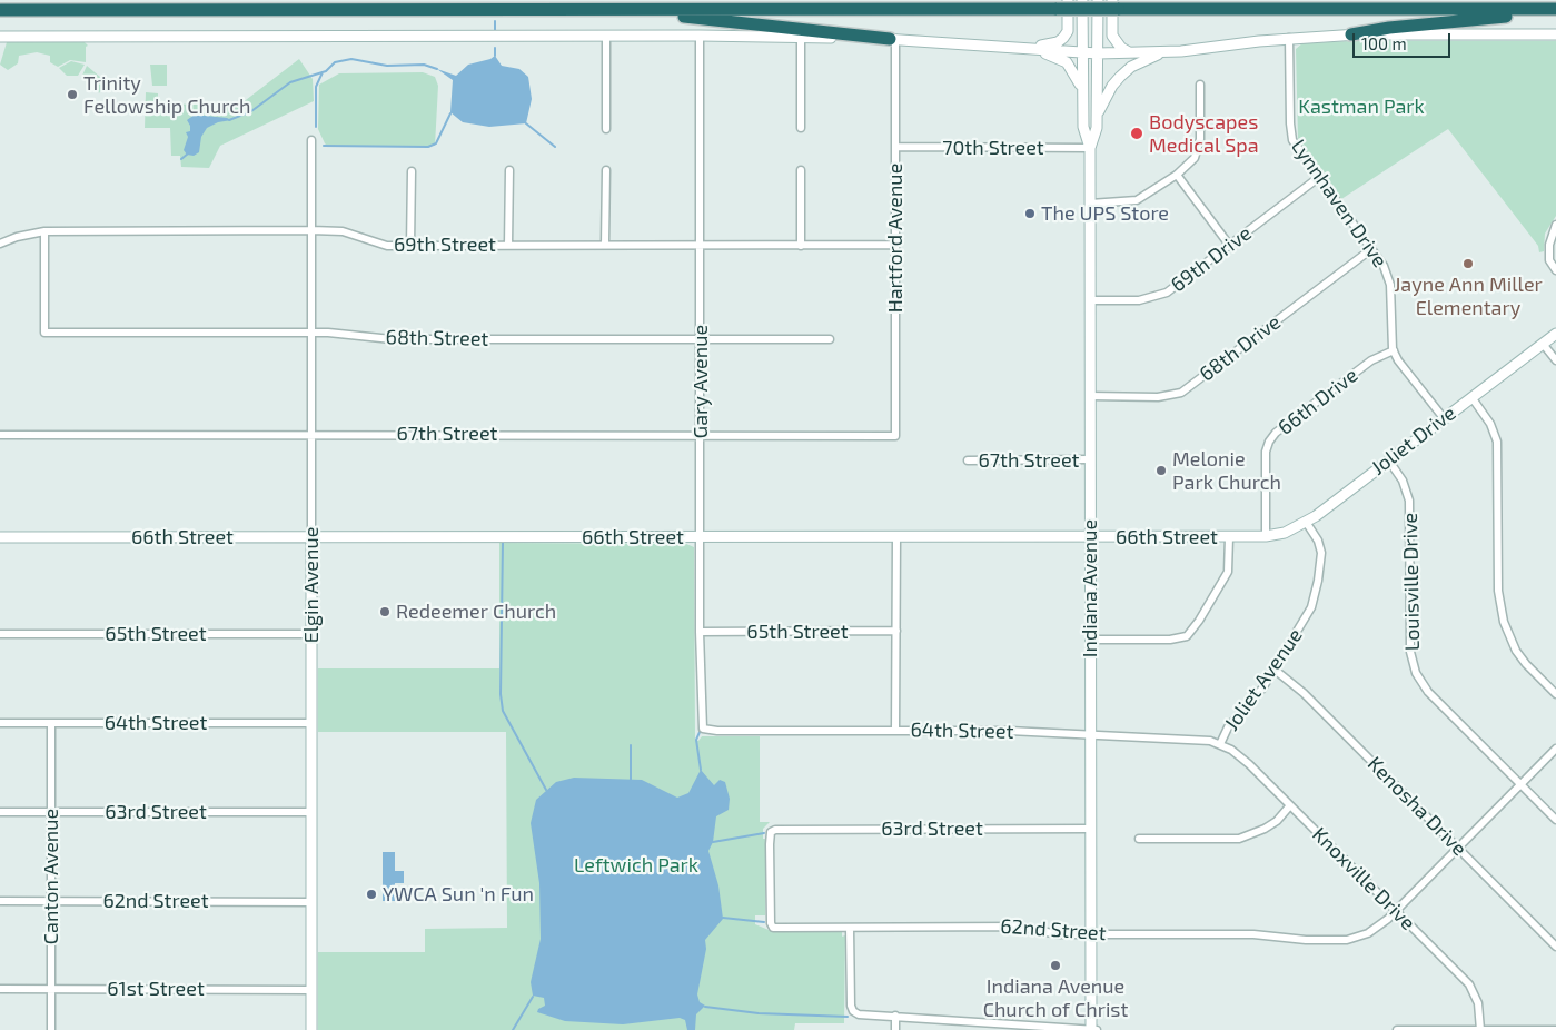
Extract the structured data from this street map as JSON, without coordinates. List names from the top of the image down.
{
  "streets": {
    "main road": [
      "Joliet Drive",
      "66th Street",
      "Elgin Avenue",
      "Indiana Avenue"
    ],
    "street": [
      "70th Street",
      "Lynnhaven Drive",
      "Hartford Avenue",
      "69th Street",
      "69th Drive",
      "68th Street",
      "68th Drive",
      "Gary Avenue",
      "66th Drive",
      "67th Street",
      "Louisville Drive",
      "65th Street",
      "Joliet Avenue",
      "64th Street",
      "Kenosha Drive",
      "63rd Street",
      "Canton Avenue",
      "Knoxville Drive",
      "62nd Street",
      "61st Street"
    ]
  },
  "crossings": [
    ["70th Street", "Hartford Avenue"],
    ["70th Street", "Indiana Avenue"],
    ["Lynnhaven Drive", "69th Drive"],
    ["Lynnhaven Drive", "68th Drive"],
    ["Lynnhaven Drive", "66th Drive"],
    ["Hartford Avenue", "69th Street"],
    ["Hartford Avenue", "67th Street"],
    ["69th Street", "68th Street"],
    ["69th Street", "Gary Avenue"],
    ["69th Street", "Elgin Avenue"],
    ["69th Drive", "Indiana Avenue"],
    ["68th Street", "Gary Avenue"],
    ["68th Street", "Elgin Avenue"],
    ["68th Drive", "Indiana Avenue"],
    ["Gary Avenue", "67th Street"],
    ["Gary Avenue", "66th Street"],
    ["Gary Avenue", "65th Street"],
    ["Gary Avenue", "64th Street"],
    ["66th Drive", "Joliet Drive"],
    ["66th Drive", "66th Street"],
    ["67th Street", "Elgin Avenue"],
    ["67th Street", "Indiana Avenue"],
    ["Joliet Drive", "66th Street"],
    ["Joliet Drive", "Louisville Drive"],
    ["Joliet Drive", "Joliet Avenue"],
    ["66th Street", "Elgin Avenue"],
    ["66th Street", "Indiana Avenue"],
    ["Elgin Avenue", "65th Street"],
    ["Elgin Avenue", "64th Street"],
    ["Elgin Avenue", "63rd Street"],
    ["Elgin Avenue", "62nd Street"],
    ["Elgin Avenue", "61st Street"],
    ["Indiana Avenue", "64th Street"],
    ["Indiana Avenue", "63rd Street"],
    ["Indiana Avenue", "62nd Street"],
    ["Joliet Avenue", "64th Street"],
    ["Joliet Avenue", "Kenosha Drive"],
    ["Joliet Avenue", "Knoxville Drive"],
    ["64th Street", "Canton Avenue"],
    ["64th Street", "Knoxville Drive"],
    ["63rd Street", "Canton Avenue"],
    ["63rd Street", "62nd Street"],
    ["Canton Avenue", "62nd Street"],
    ["Canton Avenue", "61st Street"],
    ["Knoxville Drive", "62nd Street"]
  ],
  "parks": ["Kastman Park", "Leftwich Park"],
  "places": [
    "Trinity Fellowship Church",
    "Bodyscapes Medical Spa",
    "The UPS Store",
    "Jayne Ann Miller Elementary",
    "Melonie Park Church",
    "Redeemer Church",
    "YWCA Sun 'n Fun",
    "Indiana Avenue Church of Christ"
  ],
  "scale_bar": "100 m"
}
